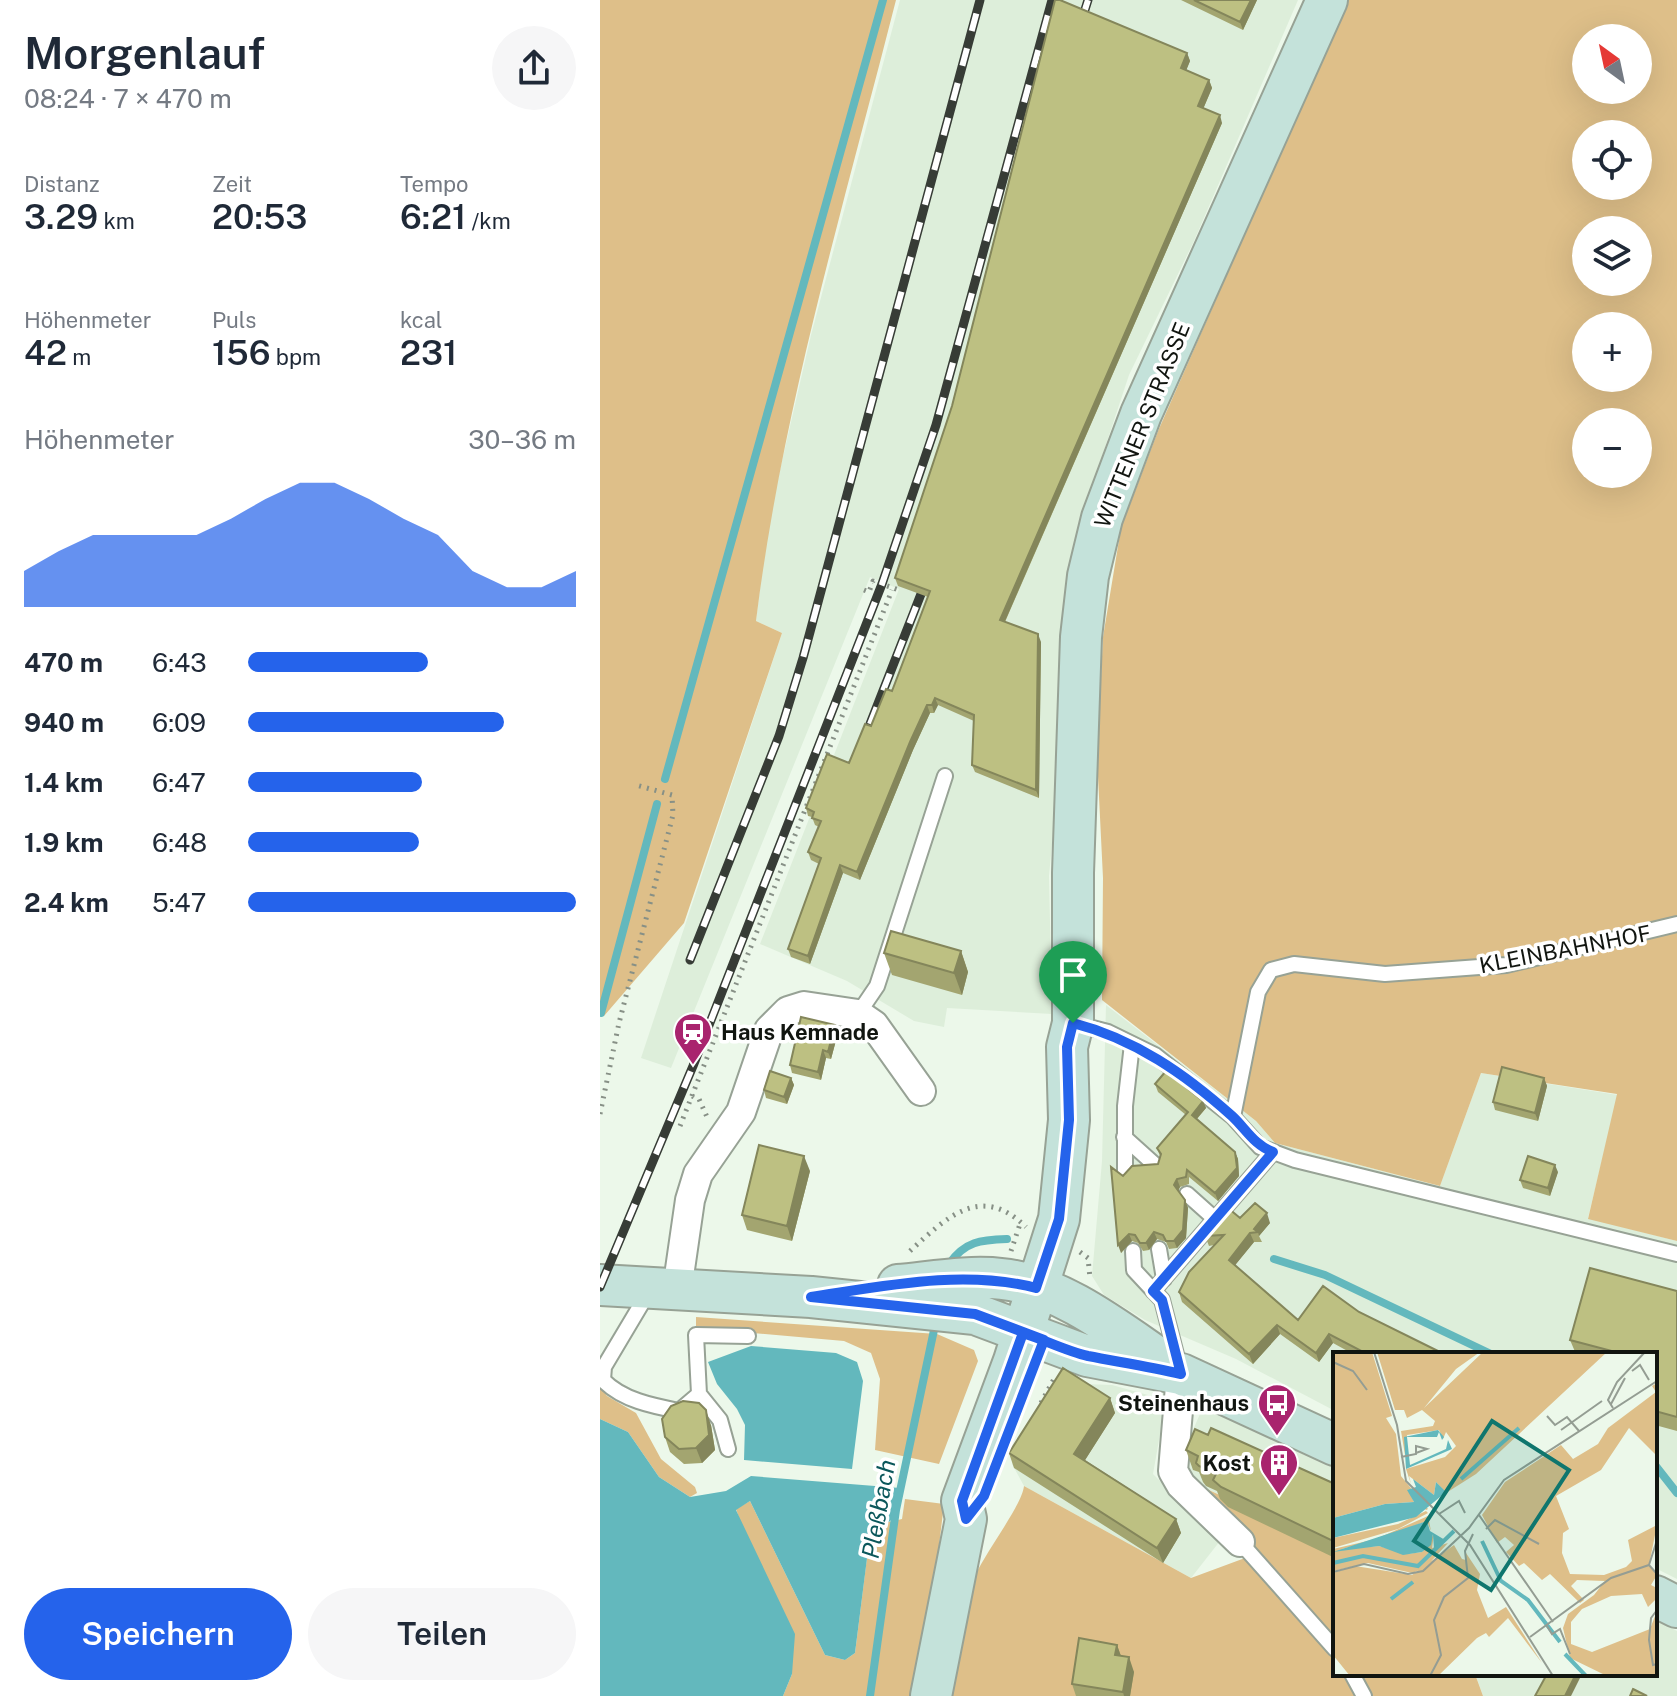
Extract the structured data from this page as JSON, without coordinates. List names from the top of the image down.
{
  "streets": {
    "main road": ["WITTENER STRASSE"],
    "lane": ["KLEINBAHNHOF"]
  },
  "water": ["Pleßbach"],
  "places": {
    "station": ["Haus Kemnade"],
    "bus stop": ["Steinenhaus"],
    "building": ["Kost"]
  },
  "north": "top left",
  "page": {
    "heading": ["Morgenlauf", "08:24 · 7 × 470 m"],
    "map_buttons": ["+", "−"],
    "stats": [
      ["Distanz", "3.29 km"],
      ["Zeit", "20:53"],
      ["Tempo", "6:21 /km"],
      ["Höhenmeter", "42 m"],
      ["Puls", "156 bpm"],
      ["kcal", "231"]
    ],
    "chart": ["Höhenmeter", "30–36 m"],
    "list": [
      {
        "name": "470 m",
        "note": "6:43"
      },
      {
        "name": "940 m",
        "note": "6:09"
      },
      {
        "name": "1.4 km",
        "note": "6:47"
      },
      {
        "name": "1.9 km",
        "note": "6:48"
      },
      {
        "name": "2.4 km",
        "note": "5:47"
      }
    ],
    "buttons": ["Speichern", "Teilen"]
  }
}
